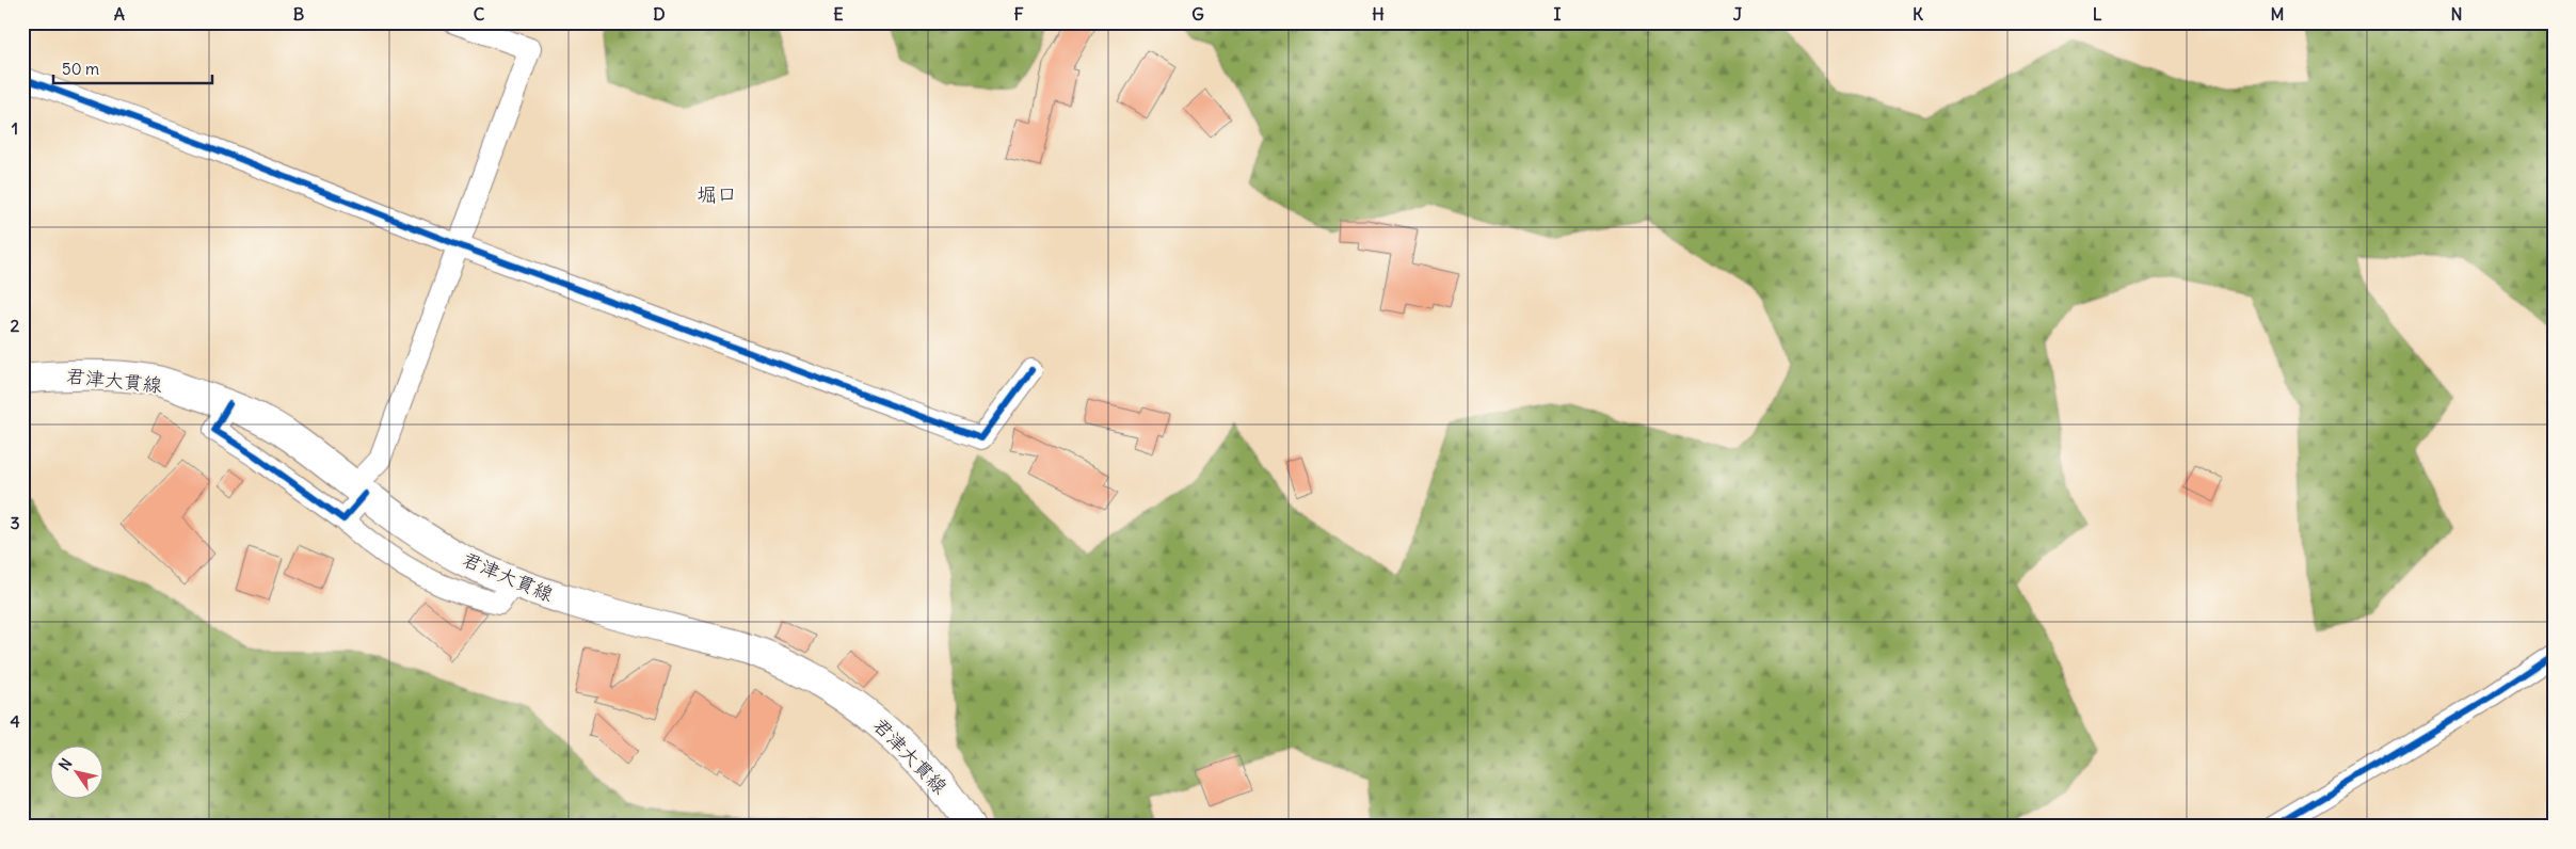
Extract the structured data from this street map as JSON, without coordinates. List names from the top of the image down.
{
  "streets": {
    "main road": ["君津大貫線"]
  },
  "districts": ["堀口"],
  "scale_bar": "50 m",
  "north": "top left",
  "grid": {
    "columns": [
      "A",
      "B",
      "C",
      "D",
      "E",
      "F",
      "G",
      "H",
      "I",
      "J",
      "K",
      "L",
      "M",
      "N"
    ],
    "rows": [
      "1",
      "2",
      "3",
      "4"
    ]
  }
}
